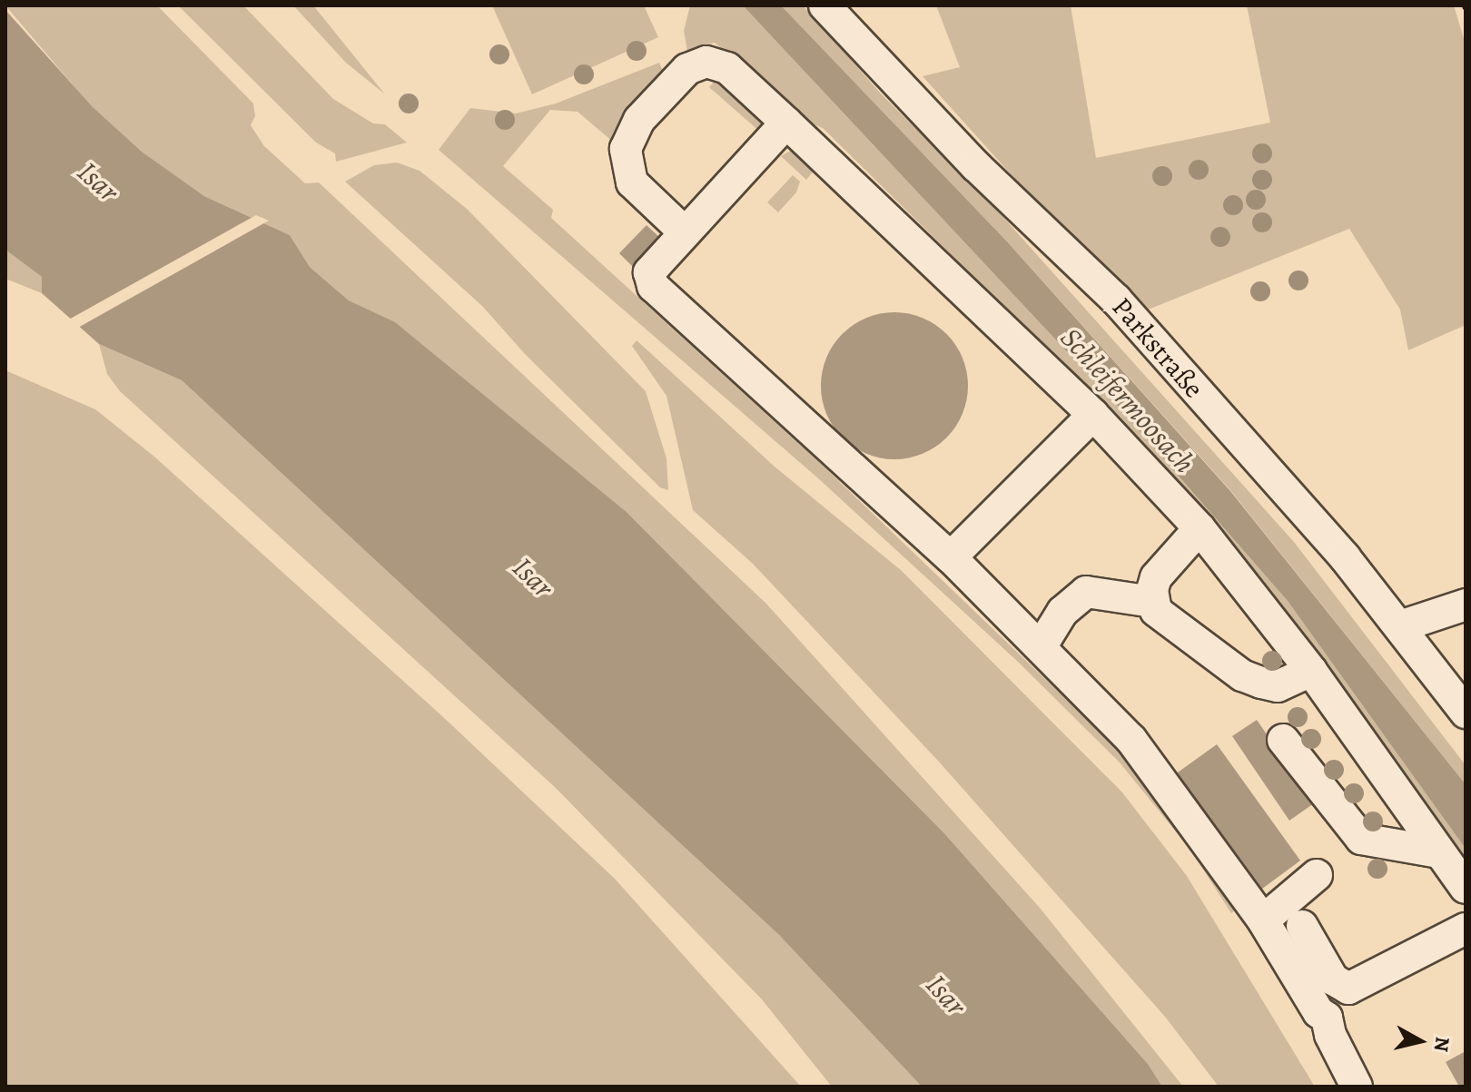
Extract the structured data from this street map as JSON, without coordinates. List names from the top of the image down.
{
  "streets": {
    "street": ["Parkstraße"]
  },
  "water": ["Isar", "Schleifermoosach"],
  "north": "right"
}
